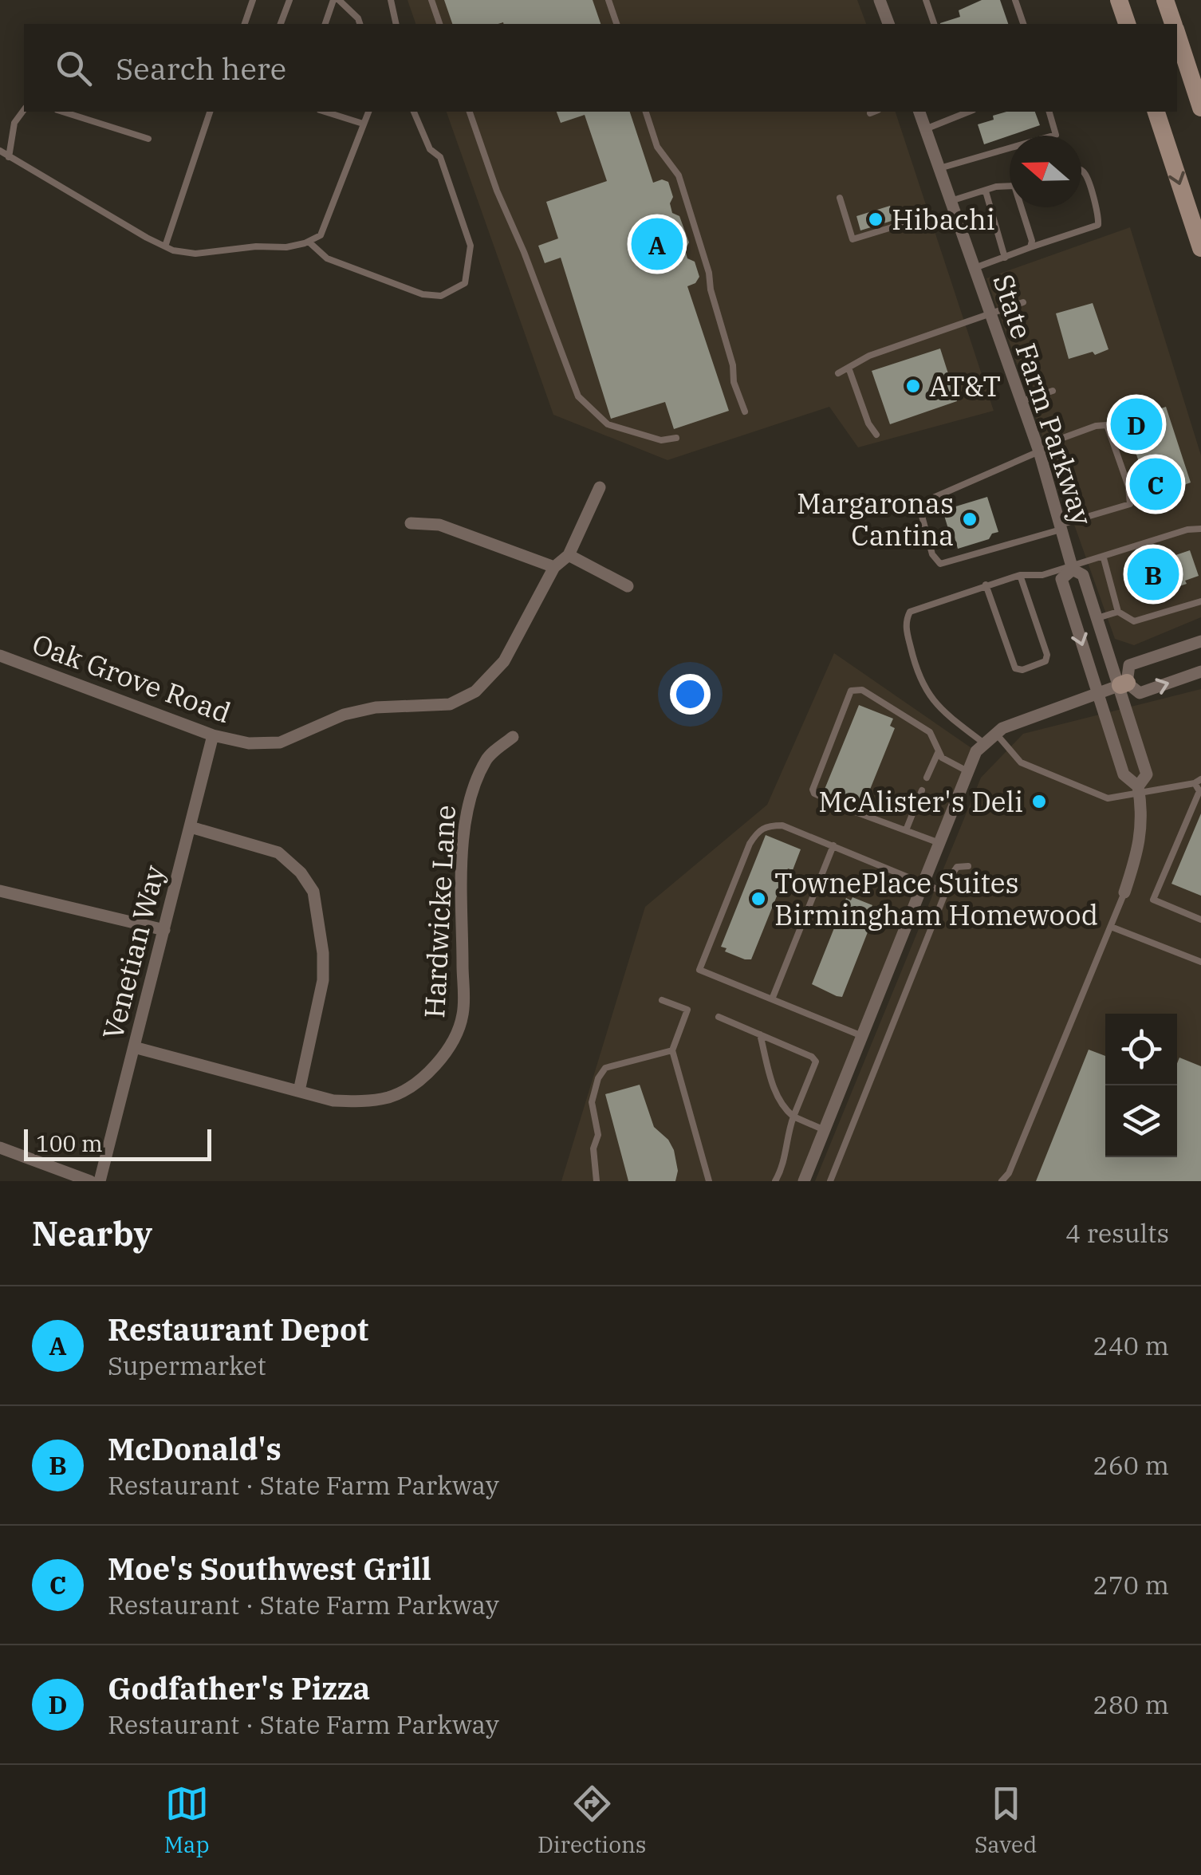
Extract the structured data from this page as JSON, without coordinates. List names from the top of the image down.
{
  "streets": {
    "street": [
      "State Farm Parkway",
      "Oak Grove Road",
      "Hardwicke Lane",
      "Venetian Way"
    ]
  },
  "crossings": [
    ["Oak Grove Road", "Venetian Way"],
    ["Hardwicke Lane", "Venetian Way"]
  ],
  "places": [
    "Hibachi",
    "AT&T",
    "Margaronas Cantina",
    "McAlister's Deli",
    "TownePlace Suites Birmingham Homewood"
  ],
  "scale_bar": "100 m",
  "north": "left",
  "page": {
    "search": "Search here",
    "pins": [
      "A",
      "D",
      "C",
      "B"
    ],
    "scale": "100 m",
    "heading": ["Nearby", "4 results"],
    "list": [
      {
        "mark": "A",
        "name": "Restaurant Depot",
        "note": "Supermarket",
        "value": "240 m"
      },
      {
        "mark": "B",
        "name": "McDonald's",
        "note": "Restaurant · State Farm Parkway",
        "value": "260 m"
      },
      {
        "mark": "C",
        "name": "Moe's Southwest Grill",
        "note": "Restaurant · State Farm Parkway",
        "value": "270 m"
      },
      {
        "mark": "D",
        "name": "Godfather's Pizza",
        "note": "Restaurant · State Farm Parkway",
        "value": "280 m"
      }
    ],
    "nav": ["Map", "Directions", "Saved"]
  }
}
